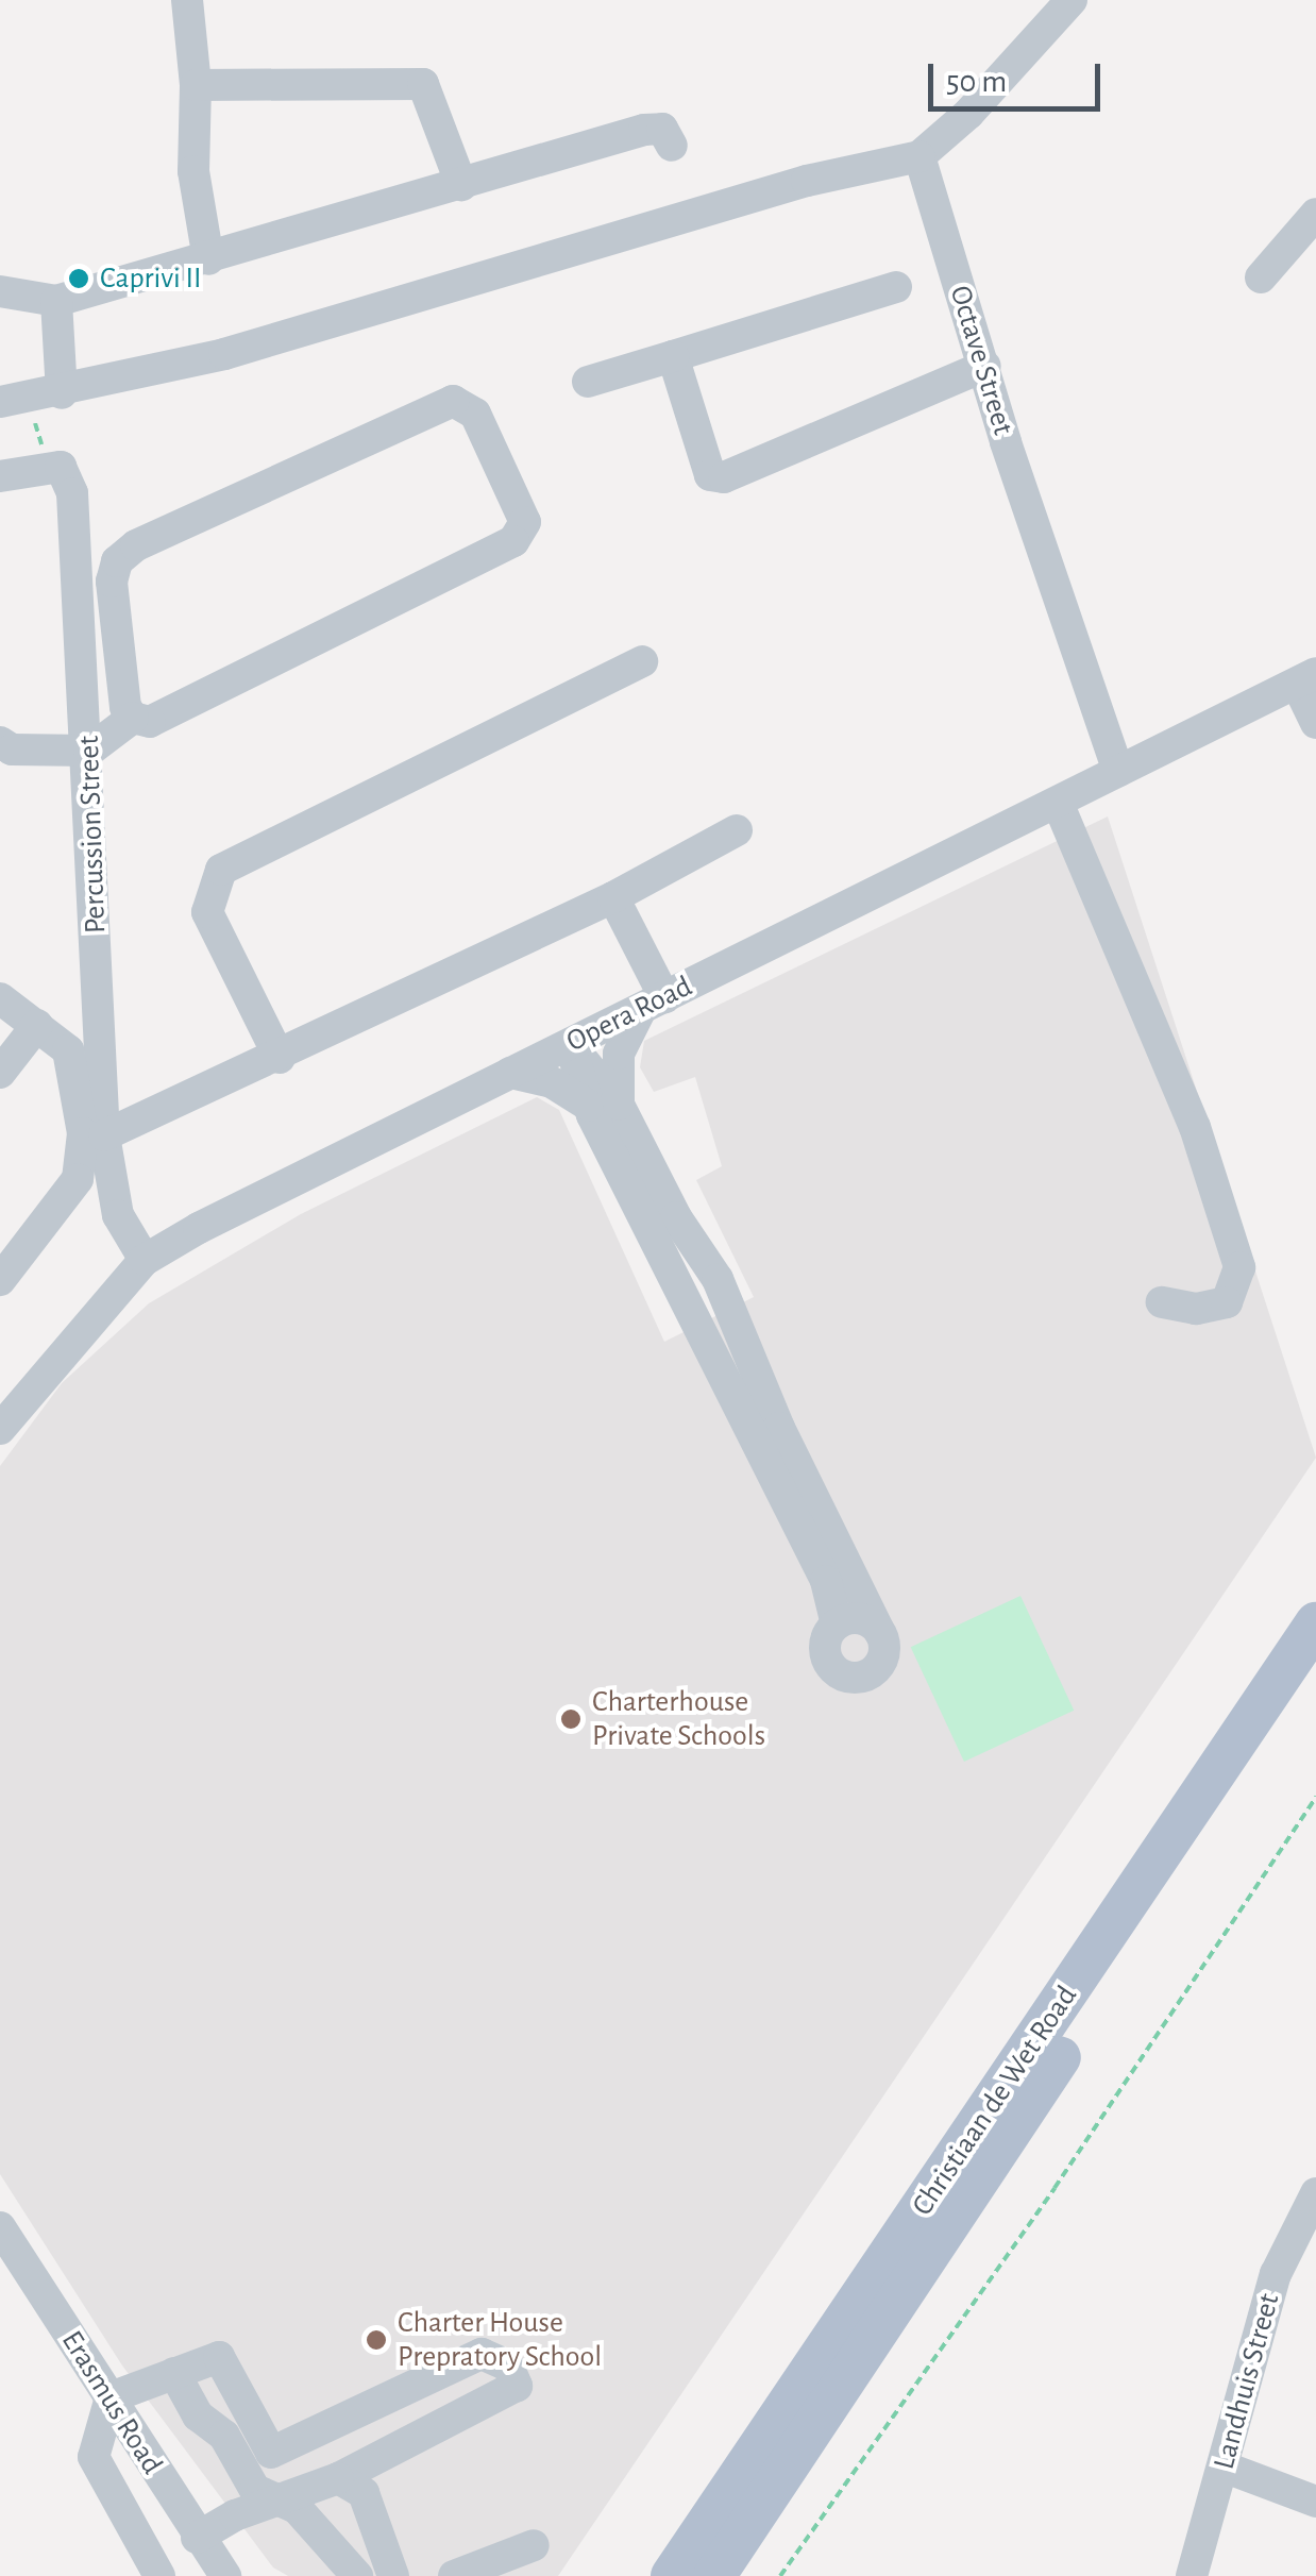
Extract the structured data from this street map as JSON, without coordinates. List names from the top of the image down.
{
  "streets": {
    "main road": ["Christiaan de Wet Road"],
    "street": [
      "Octave Street",
      "Percussion Street",
      "Opera Road",
      "Landhuis Street",
      "Erasmus Road"
    ]
  },
  "crossings": [
    ["Octave Street", "Opera Road"],
    ["Percussion Street", "Opera Road"]
  ],
  "places": ["Caprivi II", "Charterhouse Private Schools", "Charter House Prepratory School"],
  "scale_bar": "50 m"
}
